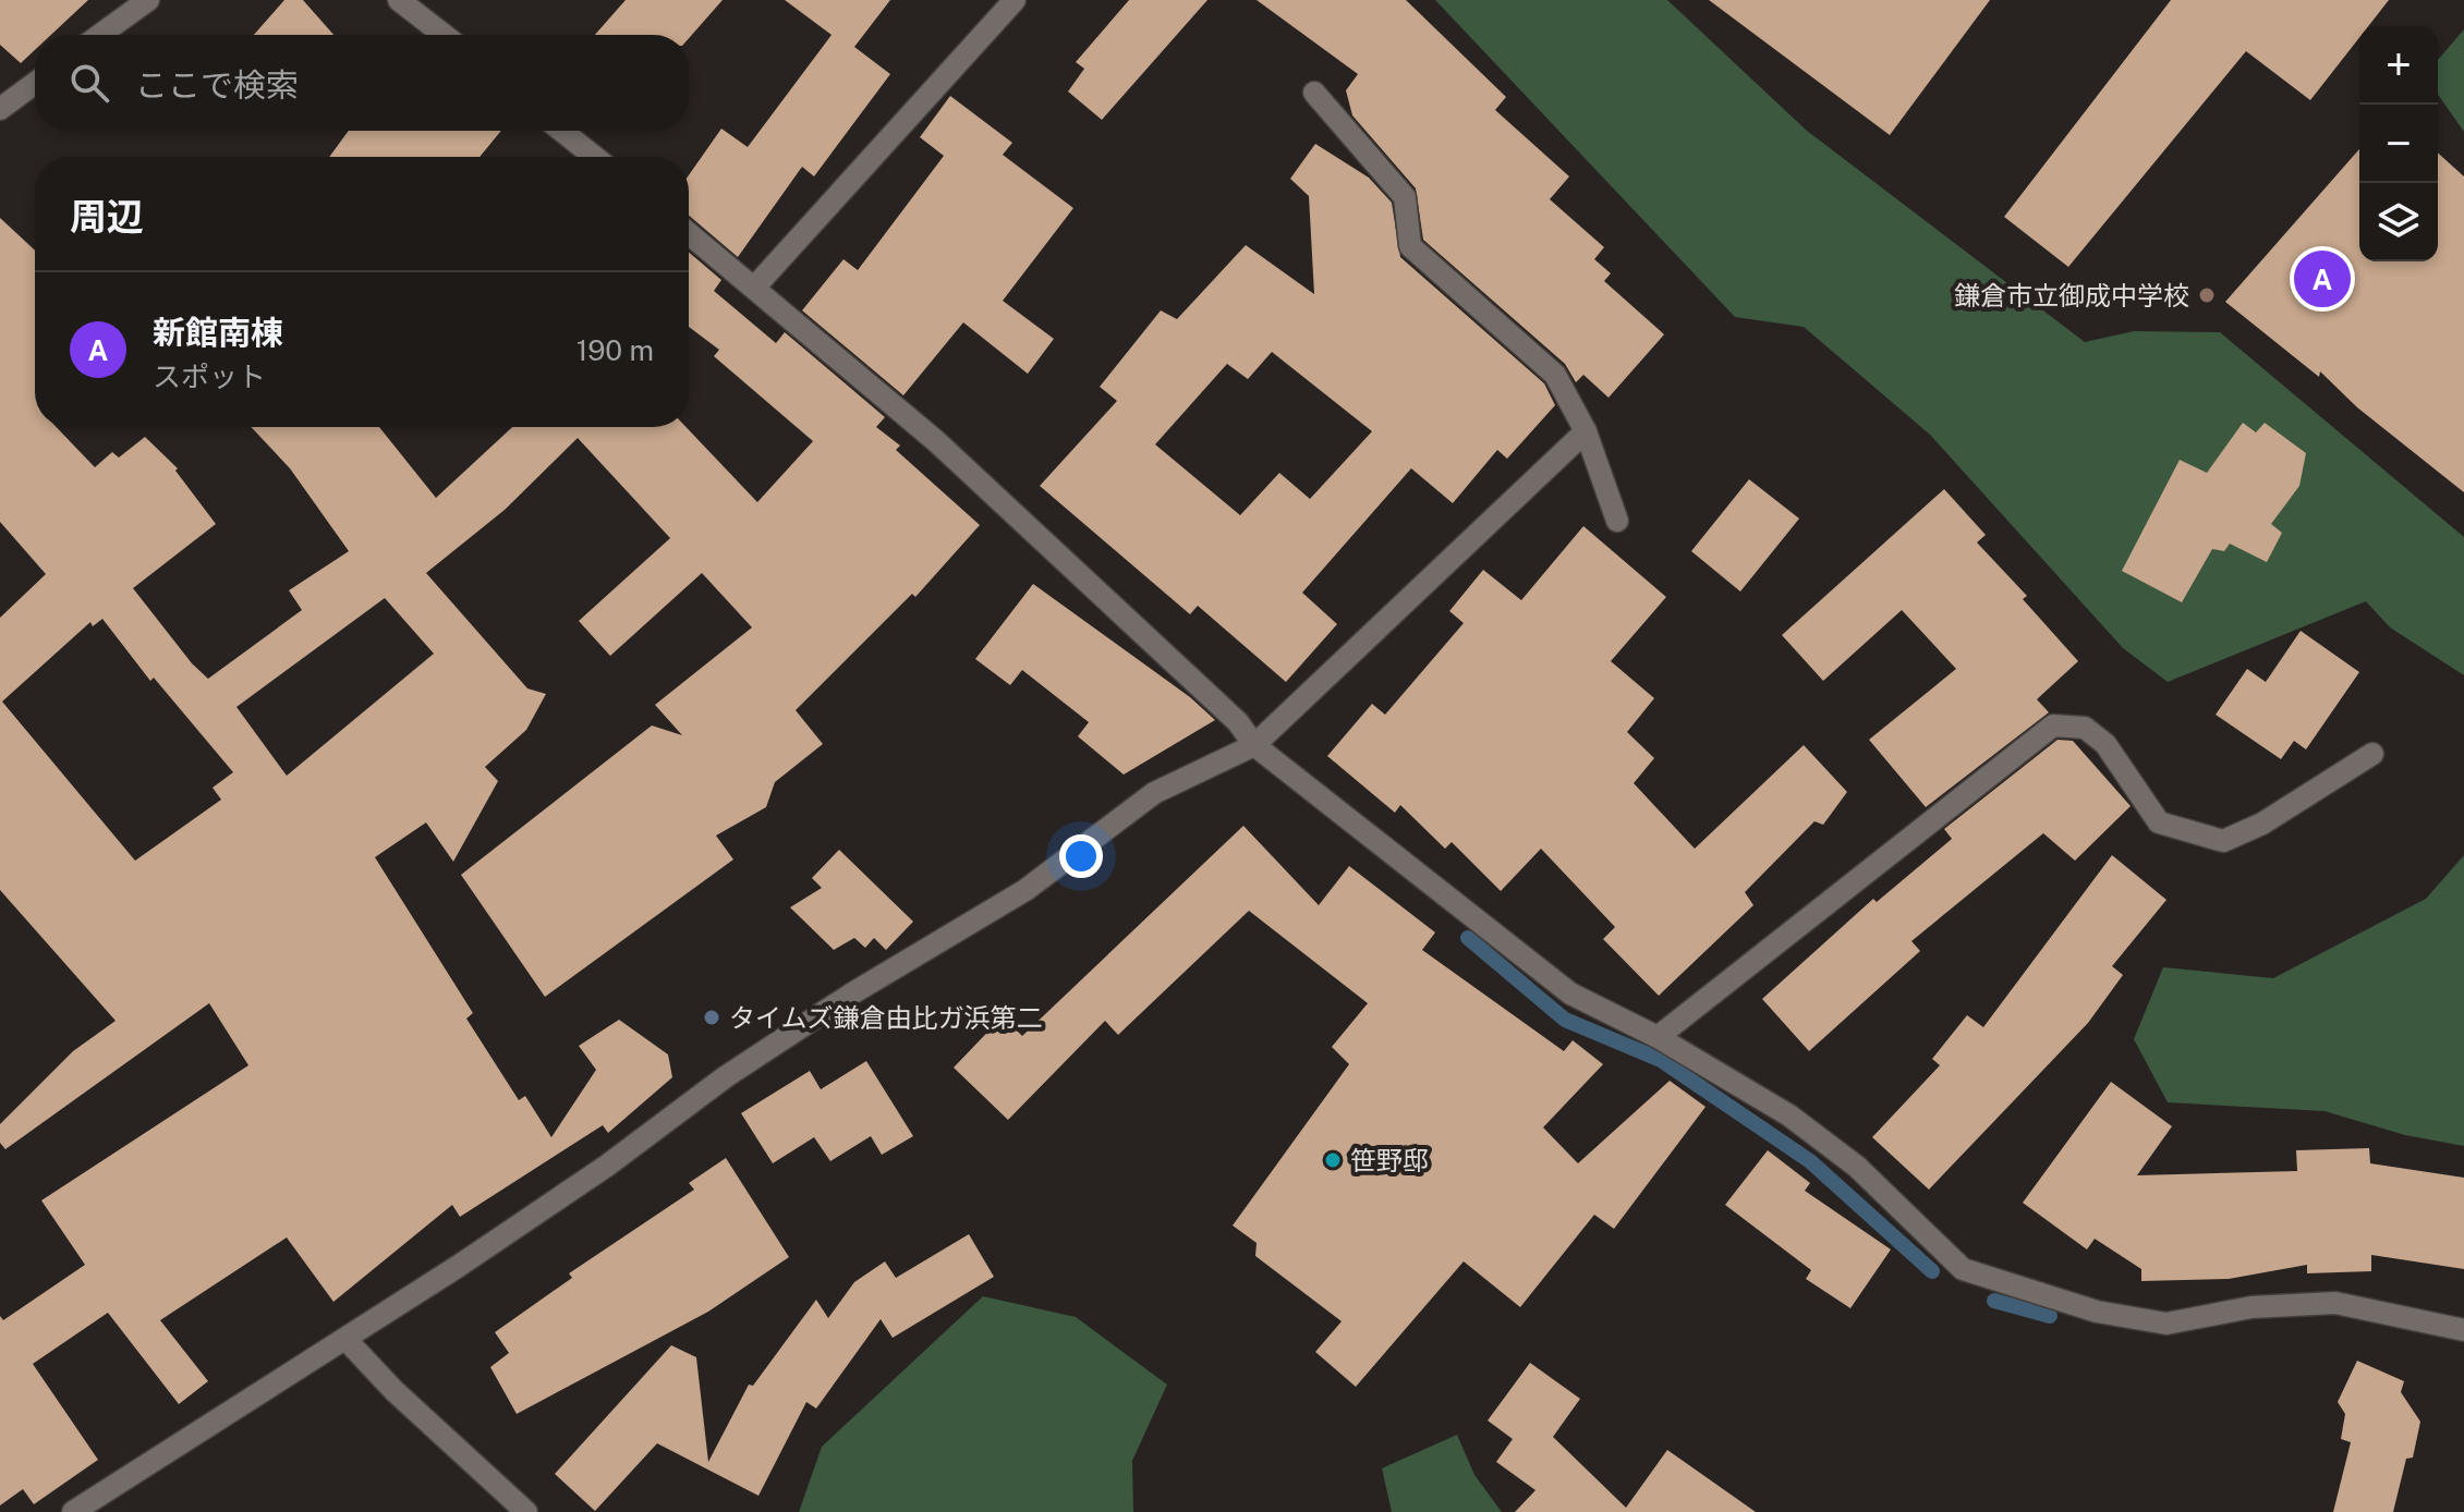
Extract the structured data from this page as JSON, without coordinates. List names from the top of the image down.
{
  "places": ["鎌倉市立御成中学校", "タイムズ鎌倉由比ガ浜第二", "笹野邸"],
  "page": {
    "map_buttons": ["+", "−"],
    "search": "ここで検索",
    "heading": "周辺",
    "pins": "A",
    "list": [
      {
        "mark": "A",
        "name": "新館南棟",
        "note": "スポット",
        "value": "190 m"
      }
    ]
  }
}
